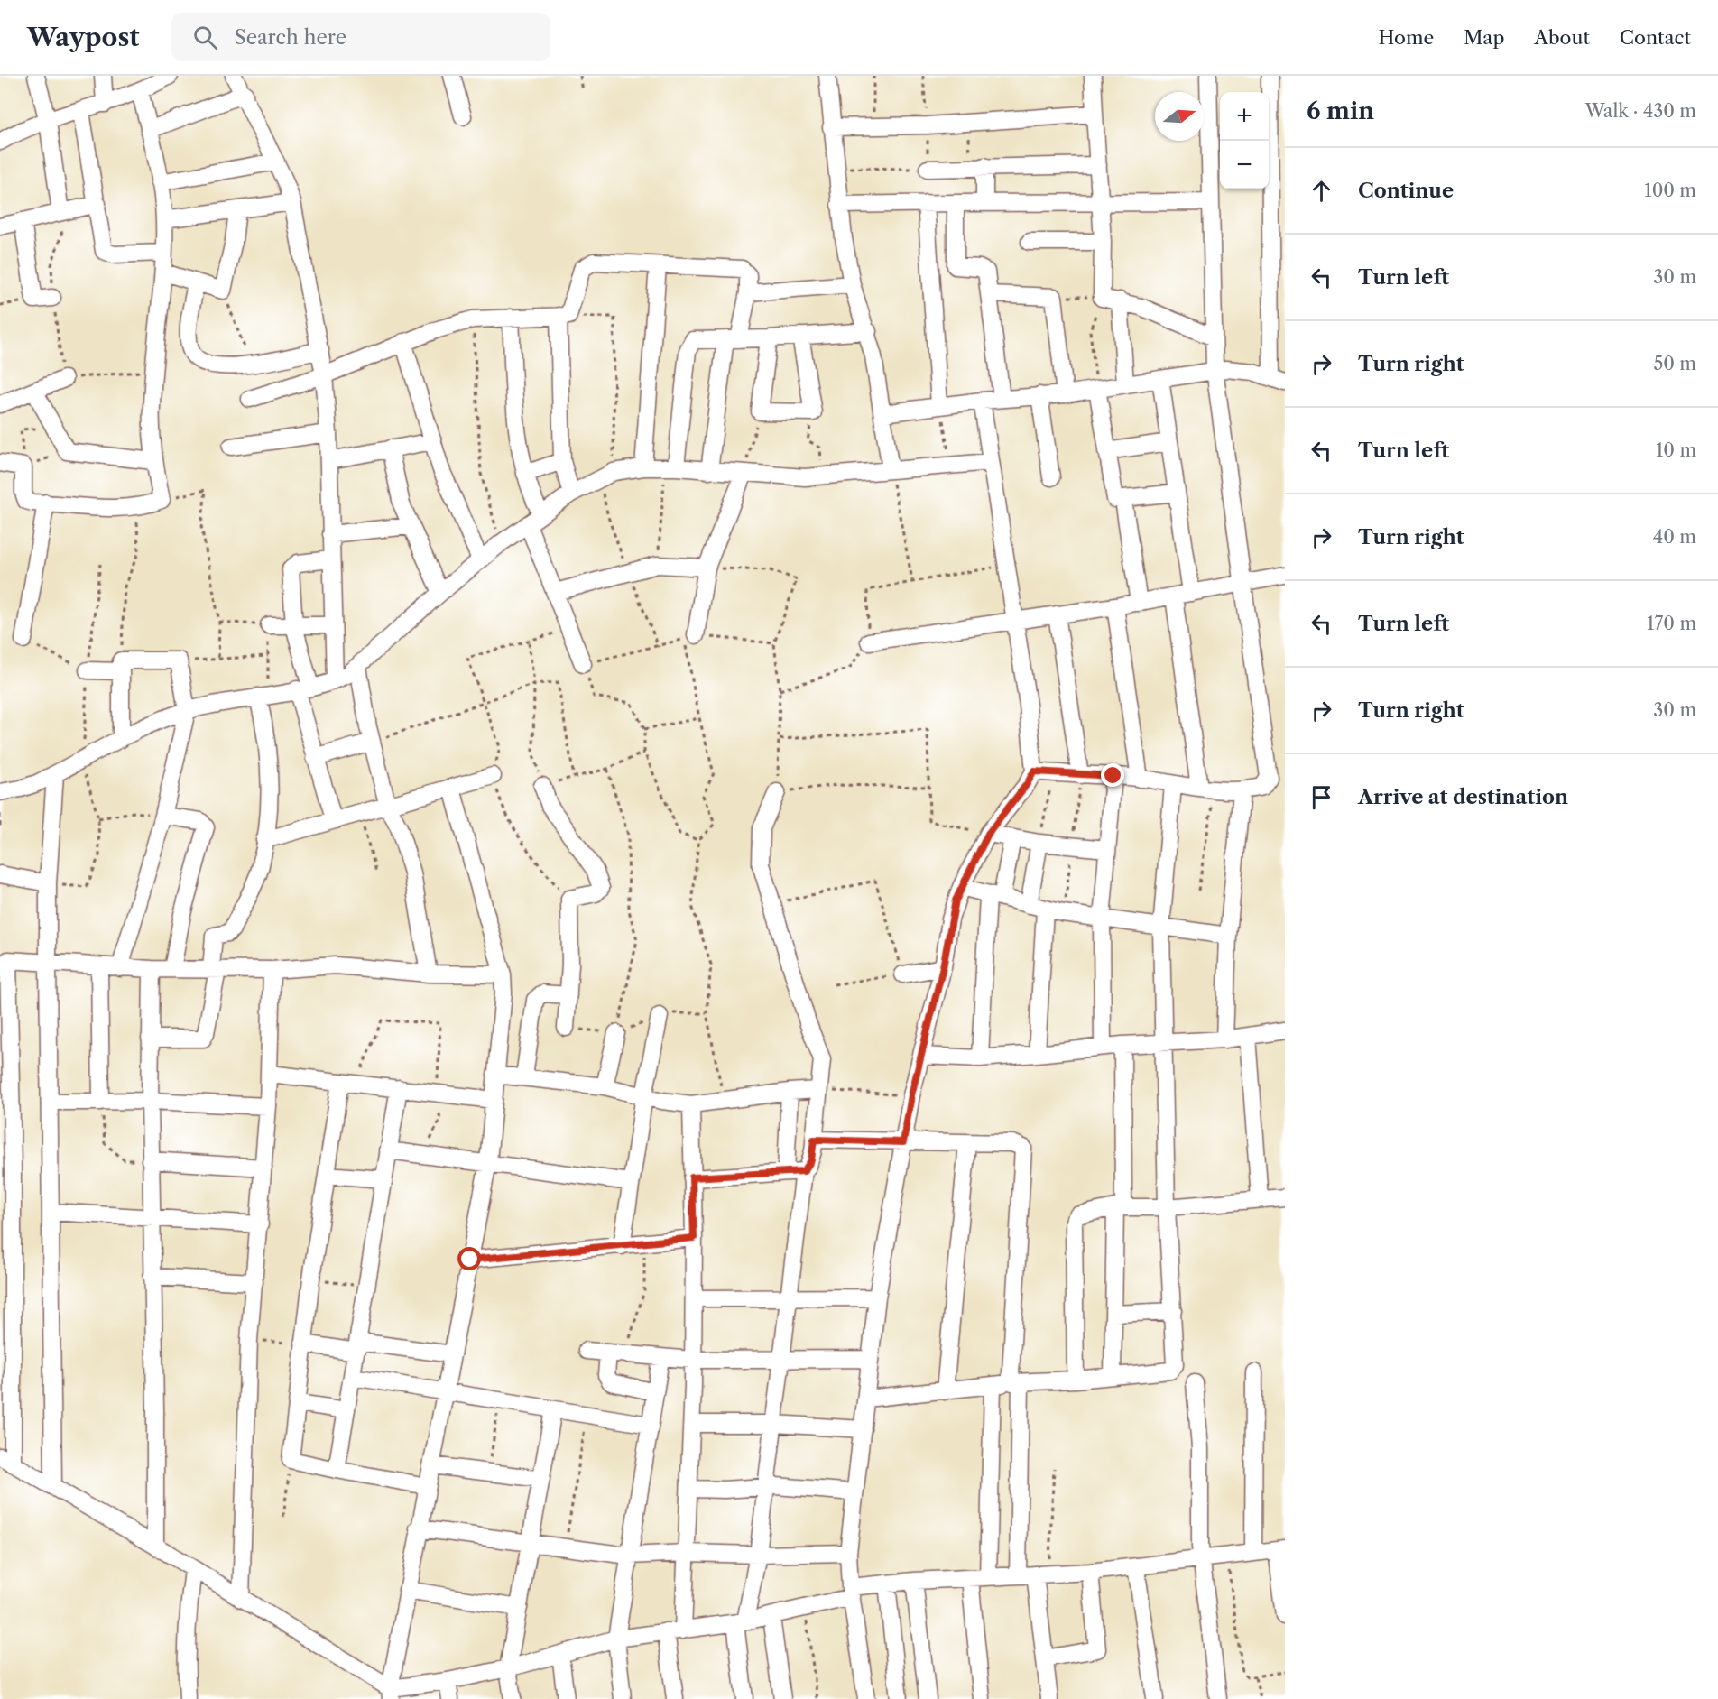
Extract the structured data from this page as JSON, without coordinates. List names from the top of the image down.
{
  "north": "right",
  "page": {
    "header": "Waypost",
    "search": "Search here",
    "nav": [
      "Home",
      "Map",
      "About",
      "Contact"
    ],
    "heading": ["6 min", "Walk · 430 m"],
    "map_buttons": ["+", "−"],
    "list": [
      ["Continue", "100 m"],
      ["Turn left", "30 m"],
      ["Turn right", "50 m"],
      ["Turn left", "10 m"],
      ["Turn right", "40 m"],
      ["Turn left", "170 m"],
      ["Turn right", "30 m"],
      "Arrive at destination"
    ]
  }
}
